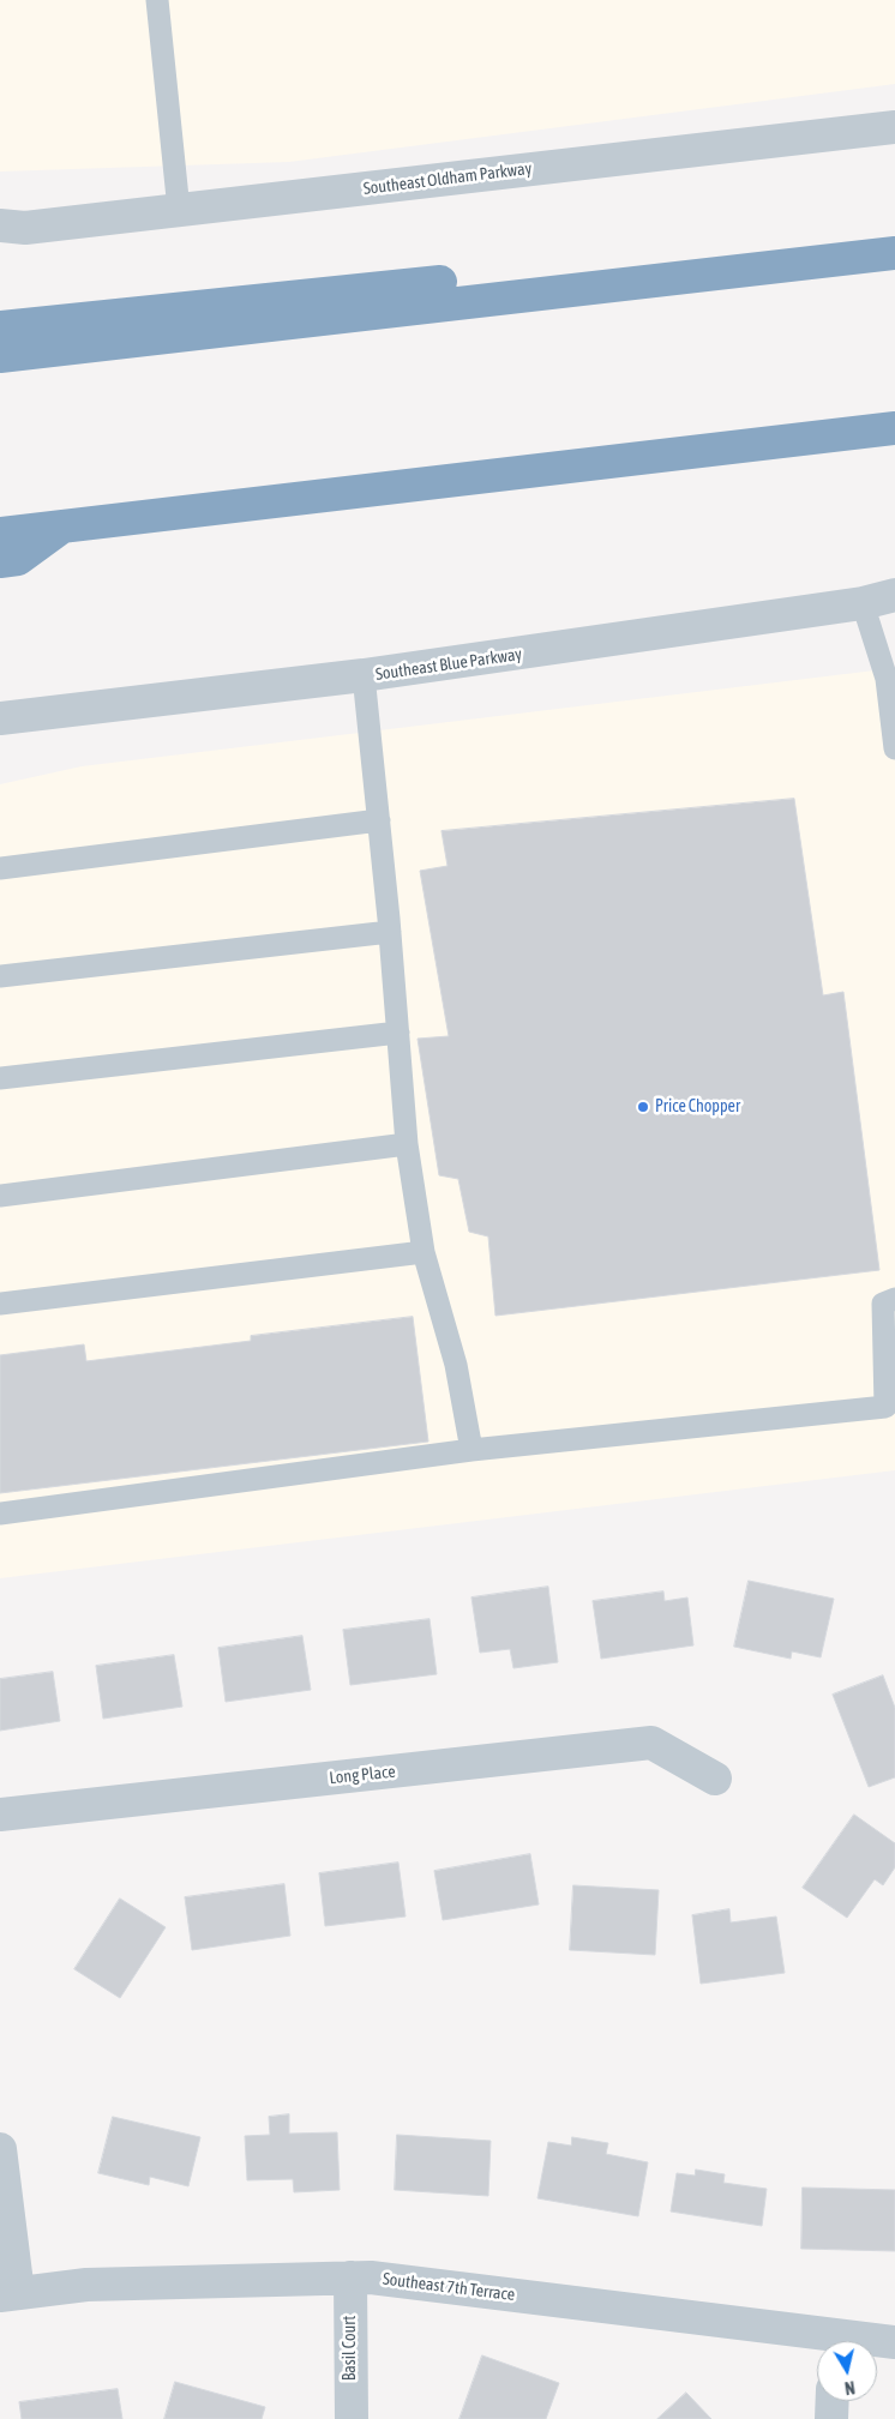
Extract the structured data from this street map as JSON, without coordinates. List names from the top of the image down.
{
  "streets": {
    "street": [
      "Southeast Oldham Parkway",
      "Southeast Blue Parkway",
      "Long Place",
      "Southeast 7th Terrace",
      "Basil Court"
    ]
  },
  "crossings": [
    ["Southeast 7th Terrace", "Basil Court"]
  ],
  "places": ["Price Chopper"],
  "north": "bottom"
}
